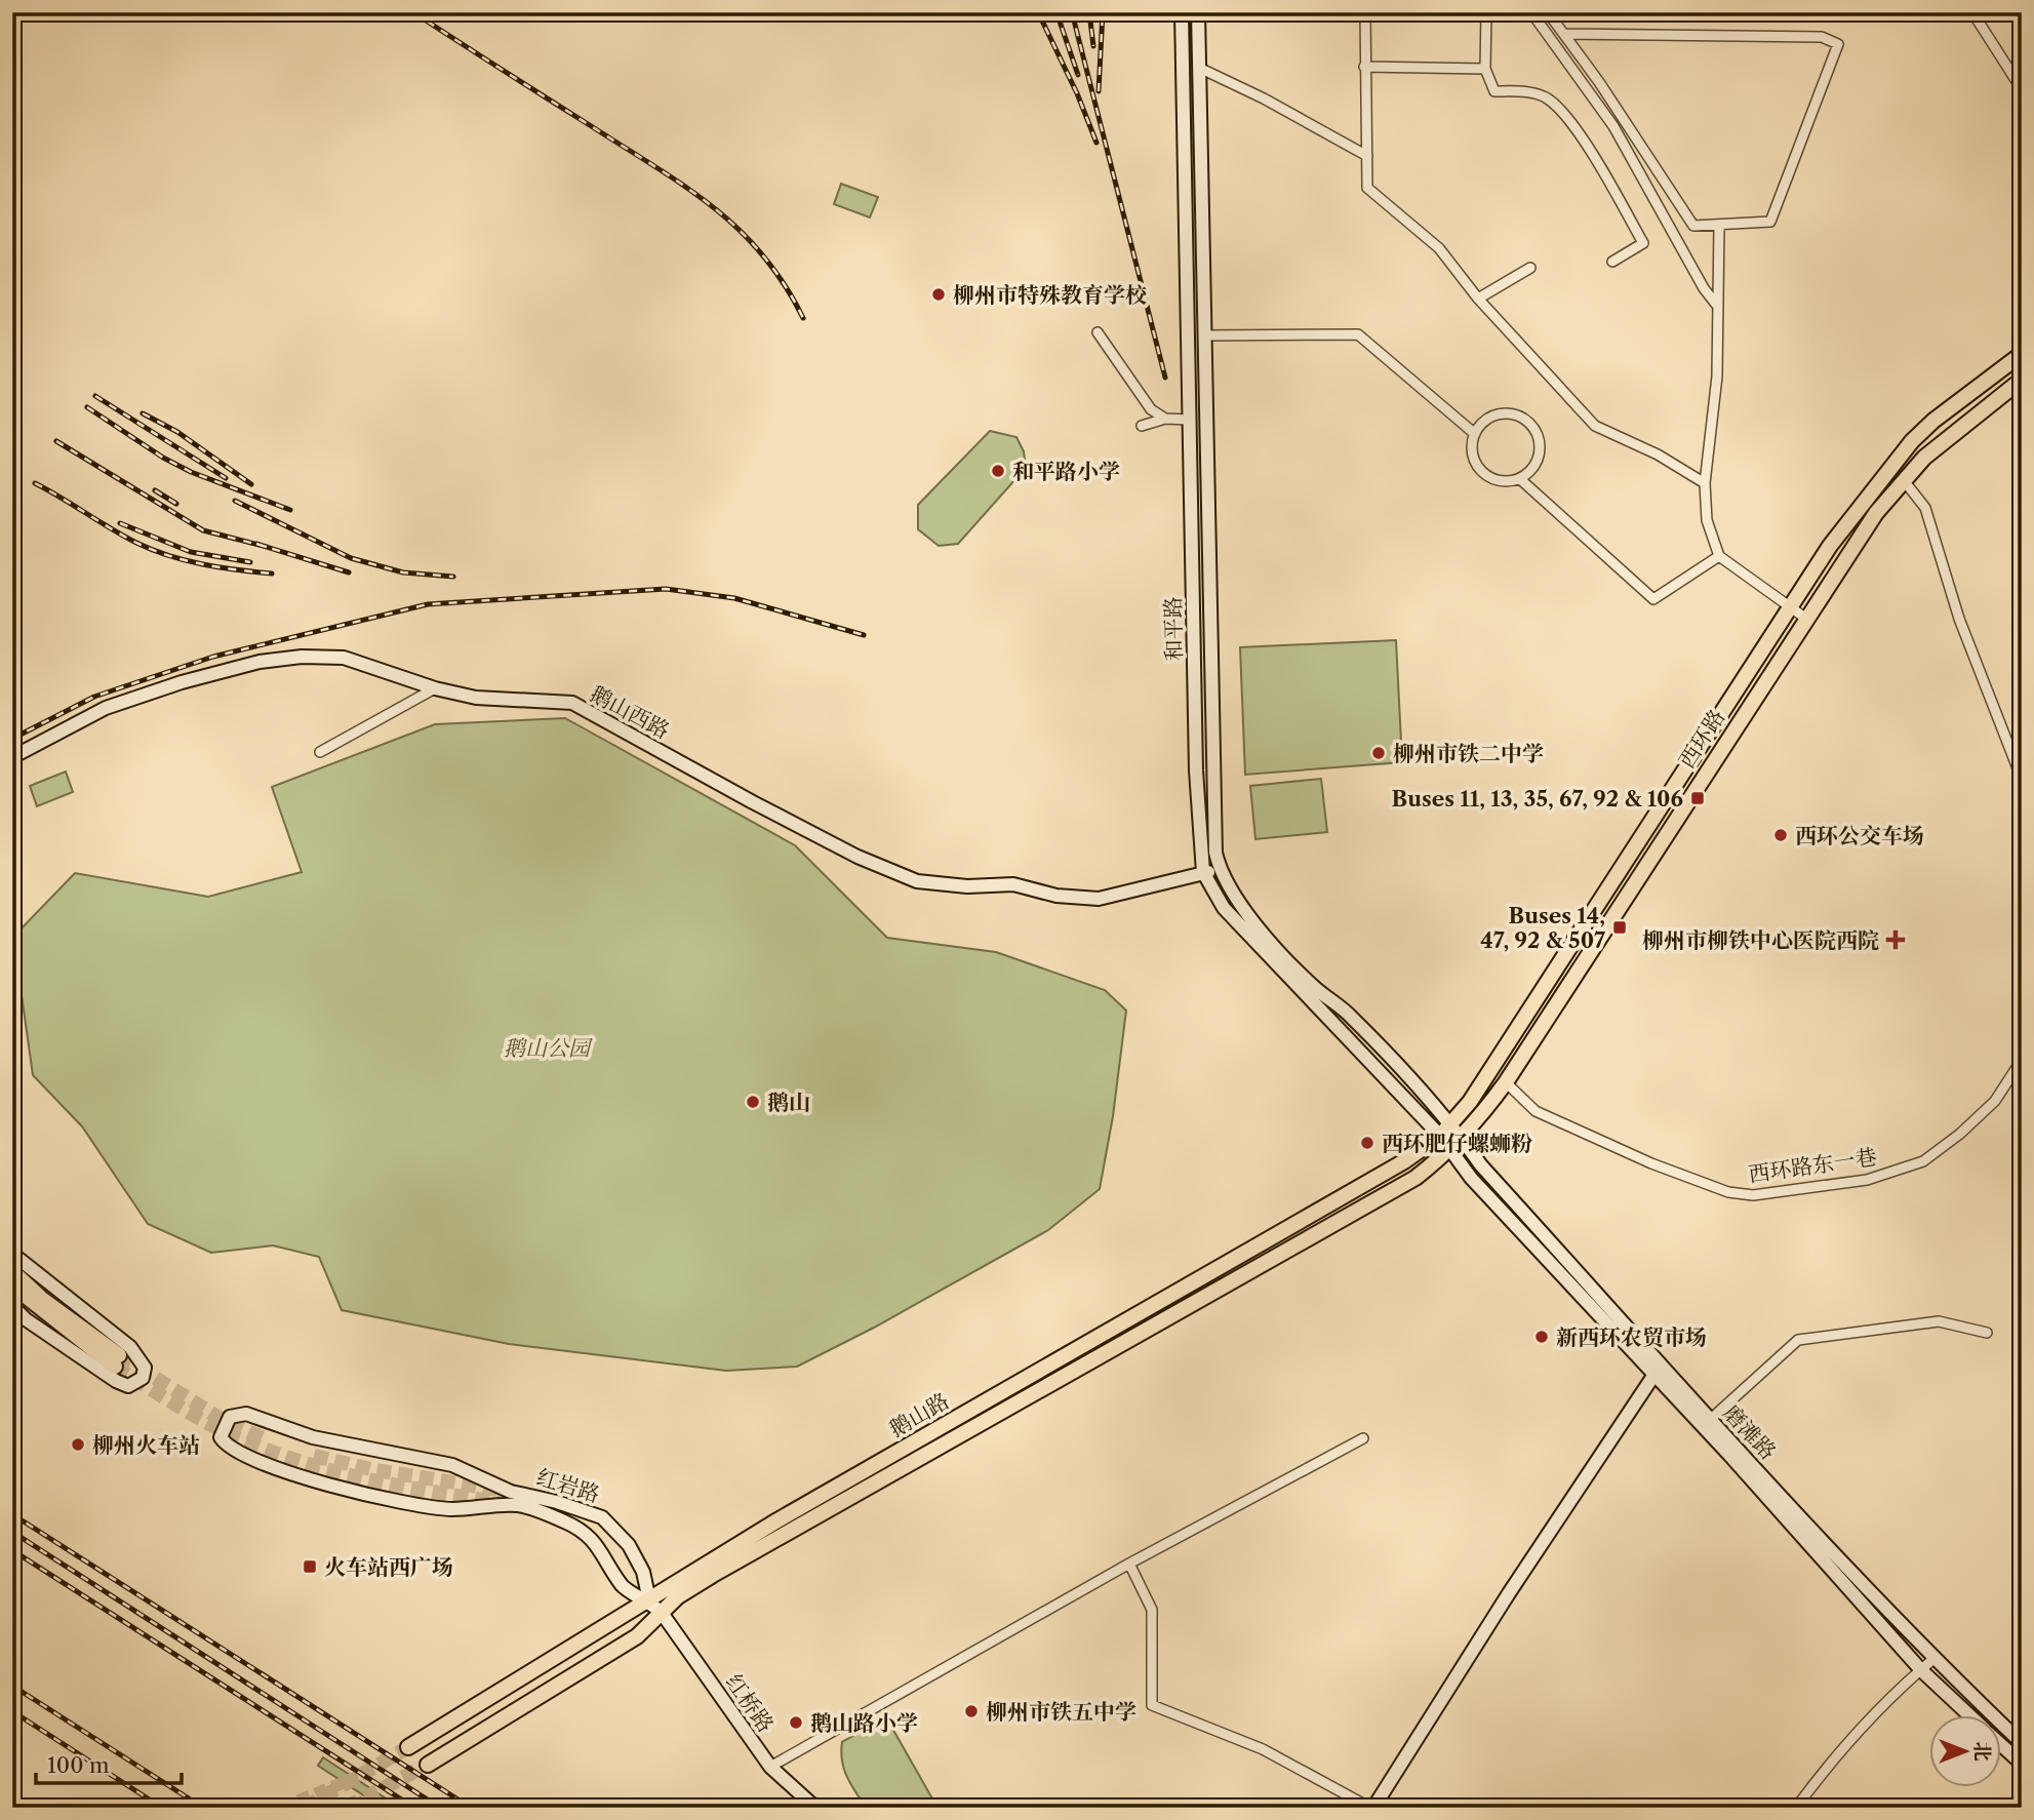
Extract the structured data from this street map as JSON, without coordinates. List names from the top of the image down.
{
  "streets": {
    "main road": ["西环路", "鹅山路"],
    "street": [
      "和平路",
      "鹅山西路",
      "西环路东一巷",
      "磨滩路",
      "红岩路",
      "红桥路"
    ]
  },
  "crossings": [
    ["和平路", "鹅山西路"],
    ["和平路", "西环路"],
    ["和平路", "鹅山路"],
    ["和平路", "磨滩路"],
    ["西环路", "西环路东一巷"],
    ["西环路", "鹅山路"],
    ["西环路", "磨滩路"],
    ["鹅山路", "磨滩路"],
    ["鹅山路", "红岩路"],
    ["鹅山路", "红桥路"],
    ["红岩路", "红桥路"]
  ],
  "parks": ["鹅山公园"],
  "places": {
    "other": [
      "柳州市特殊教育学校",
      "和平路小学",
      "柳州市铁二中学",
      "西环公交车场",
      "鹅山",
      "西环肥仔螺蛳粉",
      "新西环农贸市场",
      "柳州火车站",
      "柳州市铁五中学",
      "鹅山路小学"
    ],
    "transit": ["Buses 11, 13, 35, 67, 92 & 106", "Buses 14, 47, 92 & 507", "火车站西广场"],
    "health": ["柳州市柳铁中心医院西院"]
  },
  "scale_bar": "100 m",
  "north": "right"
}
